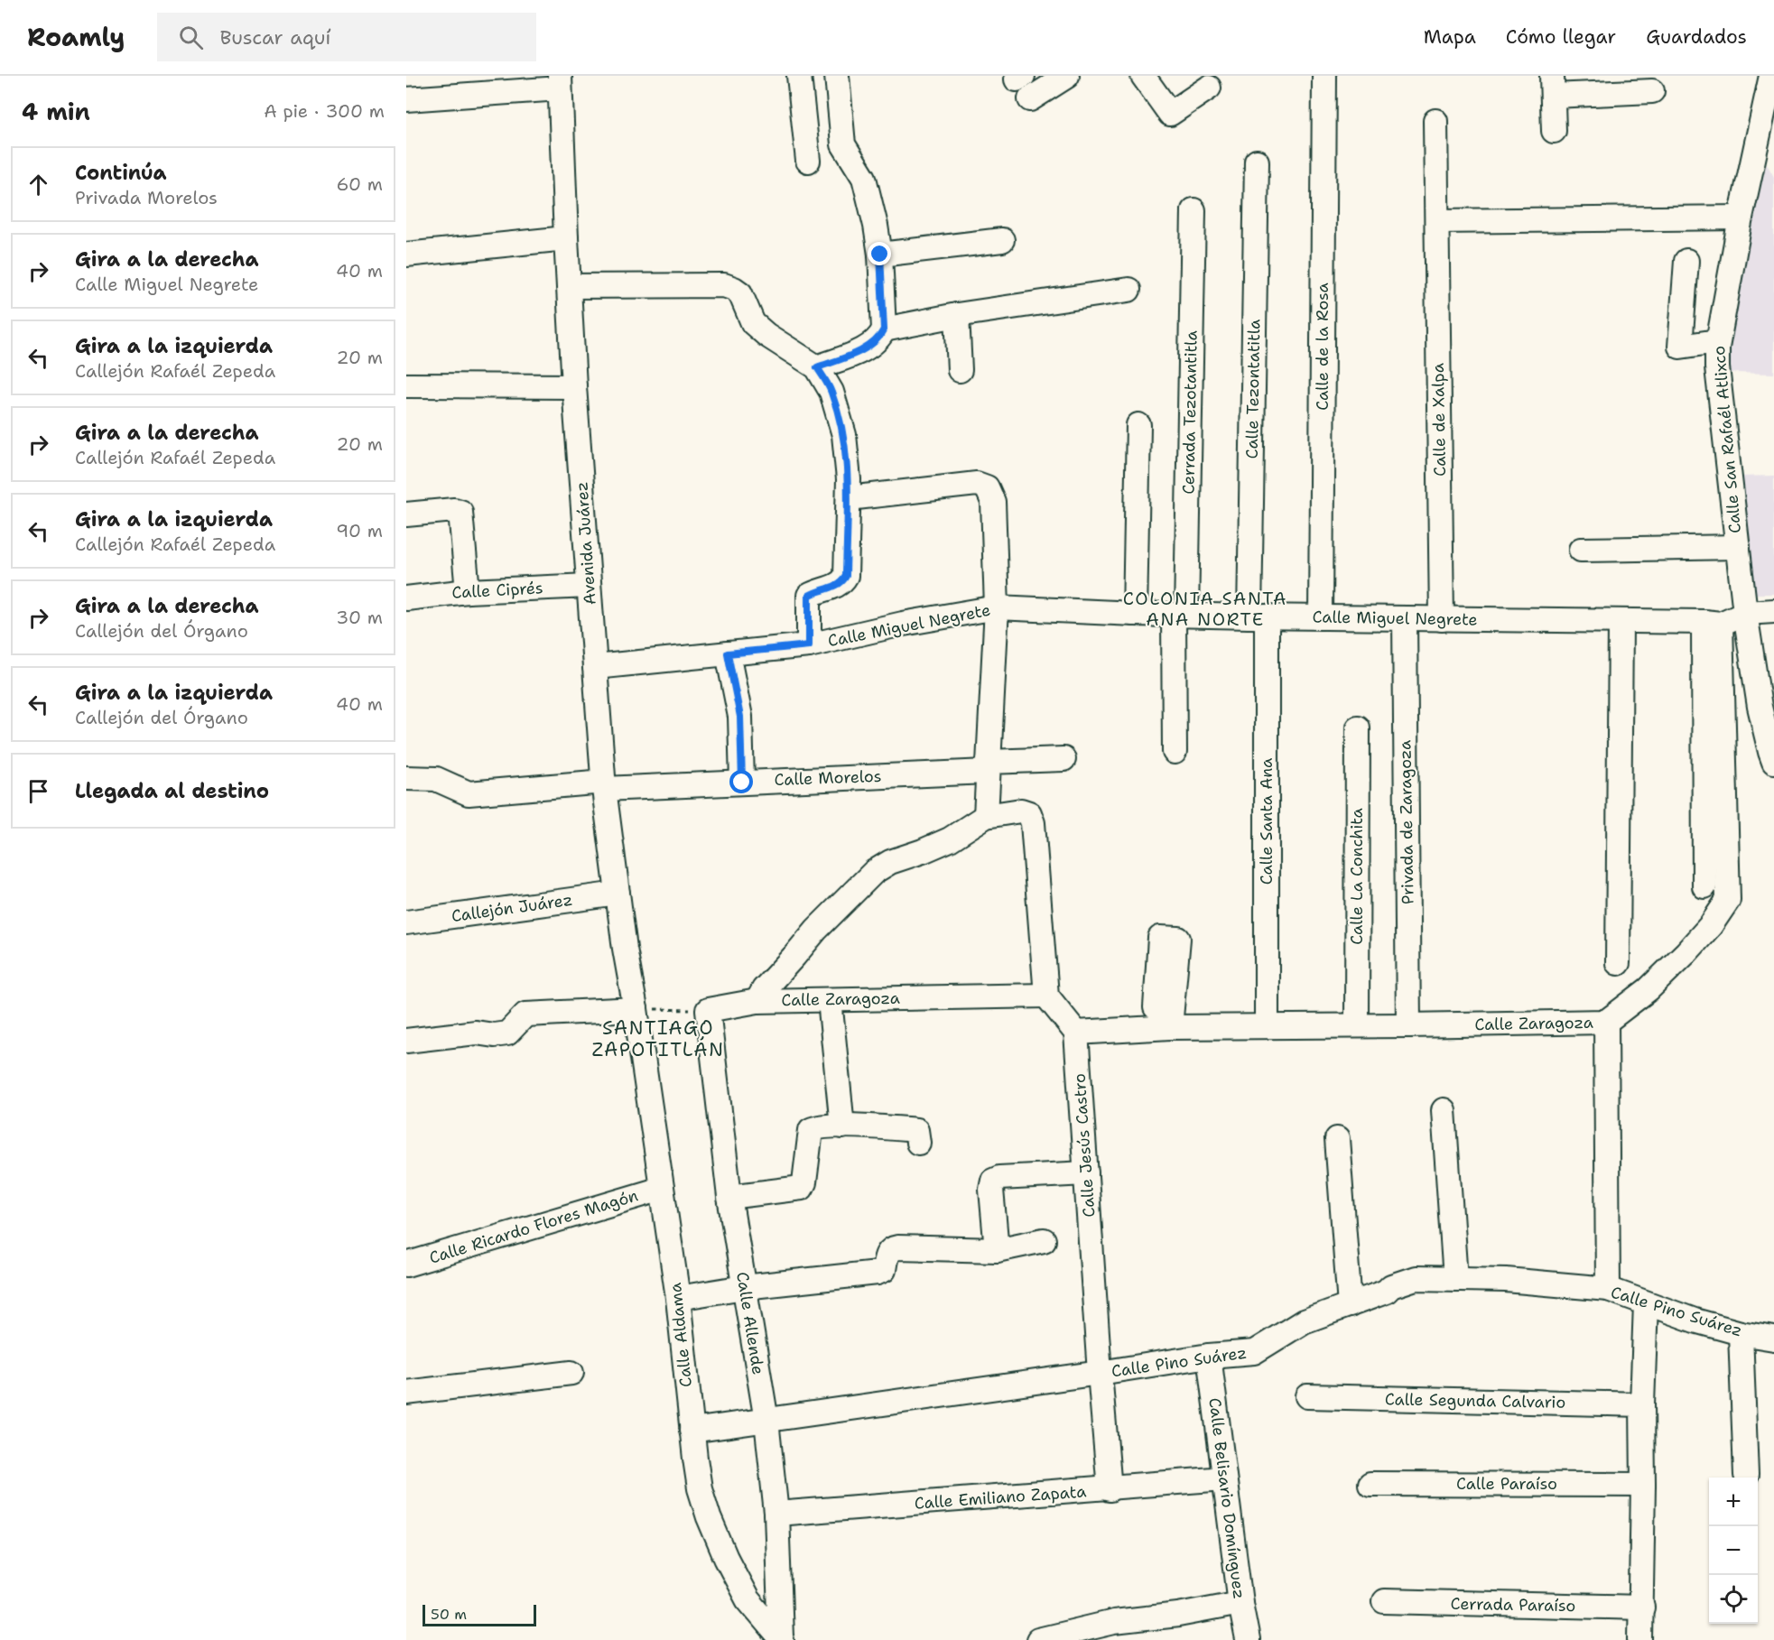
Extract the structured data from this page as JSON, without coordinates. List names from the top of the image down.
{
  "streets": {
    "street": [
      "Calle de la Rosa",
      "Calle Tezontatitla",
      "Cerrada Tezotantitla",
      "Calle de Xalpa",
      "Calle San Rafaél Atlixco",
      "Avenida Juárez",
      "Calle Ciprés",
      "Calle Miguel Negrete",
      "Calle Morelos",
      "Calle Santa Ana",
      "Privada de Zaragoza",
      "Calle La Conchita",
      "Callejón Juárez",
      "Calle Zaragoza",
      "Calle Jesús Castro",
      "Calle Ricardo Flores Magón",
      "Calle Pino Suárez",
      "Calle Allende",
      "Calle Aldama",
      "Calle Segunda Calvario",
      "Calle Paraíso",
      "Calle Emiliano Zapata",
      "Calle Belisario Domínguez",
      "Cerrada Paraíso"
    ]
  },
  "crossings": [
    ["Calle de la Rosa", "Calle Miguel Negrete"],
    ["Calle Tezontatitla", "Calle Miguel Negrete"],
    ["Calle Tezontatitla", "Calle Santa Ana"],
    ["Cerrada Tezotantitla", "Calle Miguel Negrete"],
    ["Calle de Xalpa", "Calle Miguel Negrete"],
    ["Calle San Rafaél Atlixco", "Calle Miguel Negrete"],
    ["Avenida Juárez", "Calle Ciprés"],
    ["Avenida Juárez", "Calle Miguel Negrete"],
    ["Avenida Juárez", "Calle Morelos"],
    ["Avenida Juárez", "Callejón Juárez"],
    ["Avenida Juárez", "Calle Aldama"],
    ["Calle Miguel Negrete", "Calle Santa Ana"],
    ["Calle Miguel Negrete", "Privada de Zaragoza"],
    ["Calle Miguel Negrete", "Calle Zaragoza"],
    ["Calle Santa Ana", "Calle Zaragoza"],
    ["Privada de Zaragoza", "Calle Zaragoza"],
    ["Calle La Conchita", "Calle Zaragoza"],
    ["Calle Zaragoza", "Calle Jesús Castro"],
    ["Calle Zaragoza", "Calle Allende"],
    ["Calle Jesús Castro", "Calle Pino Suárez"],
    ["Calle Jesús Castro", "Calle Emiliano Zapata"],
    ["Calle Ricardo Flores Magón", "Calle Aldama"],
    ["Calle Pino Suárez", "Calle Allende"],
    ["Calle Pino Suárez", "Calle Aldama"],
    ["Calle Pino Suárez", "Calle Belisario Domínguez"],
    ["Calle Allende", "Calle Aldama"],
    ["Calle Allende", "Calle Emiliano Zapata"],
    ["Calle Emiliano Zapata", "Calle Belisario Domínguez"]
  ],
  "districts": ["COLONIA SANTA ANA NORTE", "SANTIAGO ZAPOTITLÁN"],
  "scale_bar": "50 m",
  "page": {
    "header": "Roamly",
    "search": "Buscar aquí",
    "nav": ["Mapa", "Cómo llegar", "Guardados"],
    "heading": ["4 min", "A pie · 300 m"],
    "list": [
      ["Continúa", "Privada Morelos", "60 m"],
      ["Gira a la derecha", "Calle Miguel Negrete", "40 m"],
      ["Gira a la izquierda", "Callejón Rafaél Zepeda", "20 m"],
      ["Gira a la derecha", "Callejón Rafaél Zepeda", "20 m"],
      ["Gira a la izquierda", "Callejón Rafaél Zepeda", "90 m"],
      ["Gira a la derecha", "Callejón del Órgano", "30 m"],
      ["Gira a la izquierda", "Callejón del Órgano", "40 m"],
      "Llegada al destino"
    ],
    "map_buttons": ["+", "−"],
    "scale": "50 m"
  }
}
